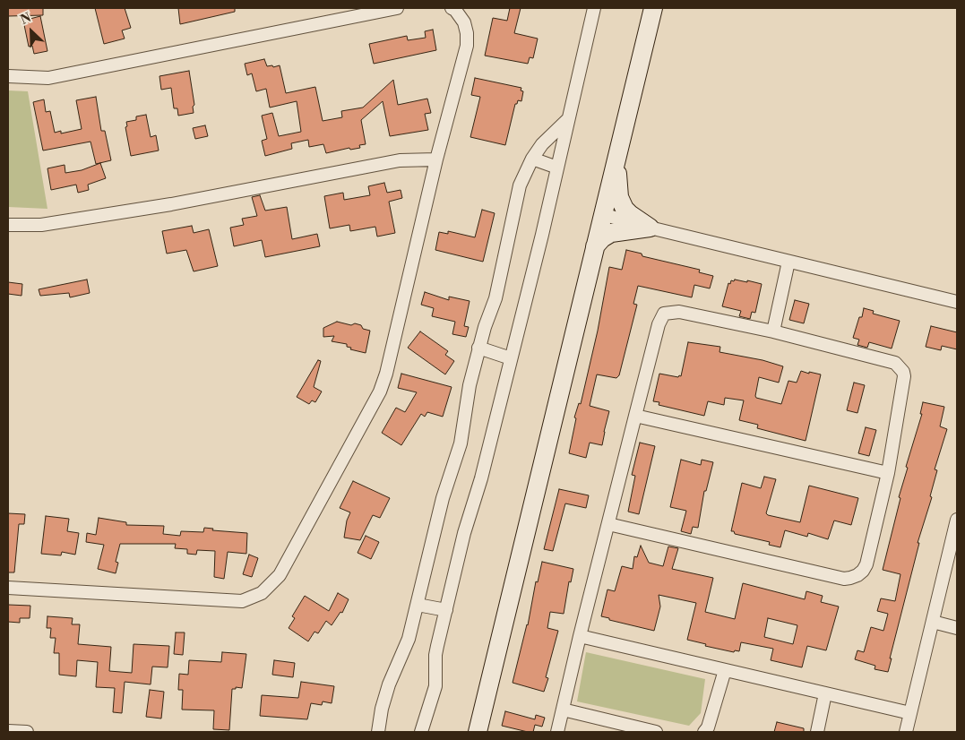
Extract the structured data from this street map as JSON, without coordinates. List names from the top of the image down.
{
  "north": "top left"
}
